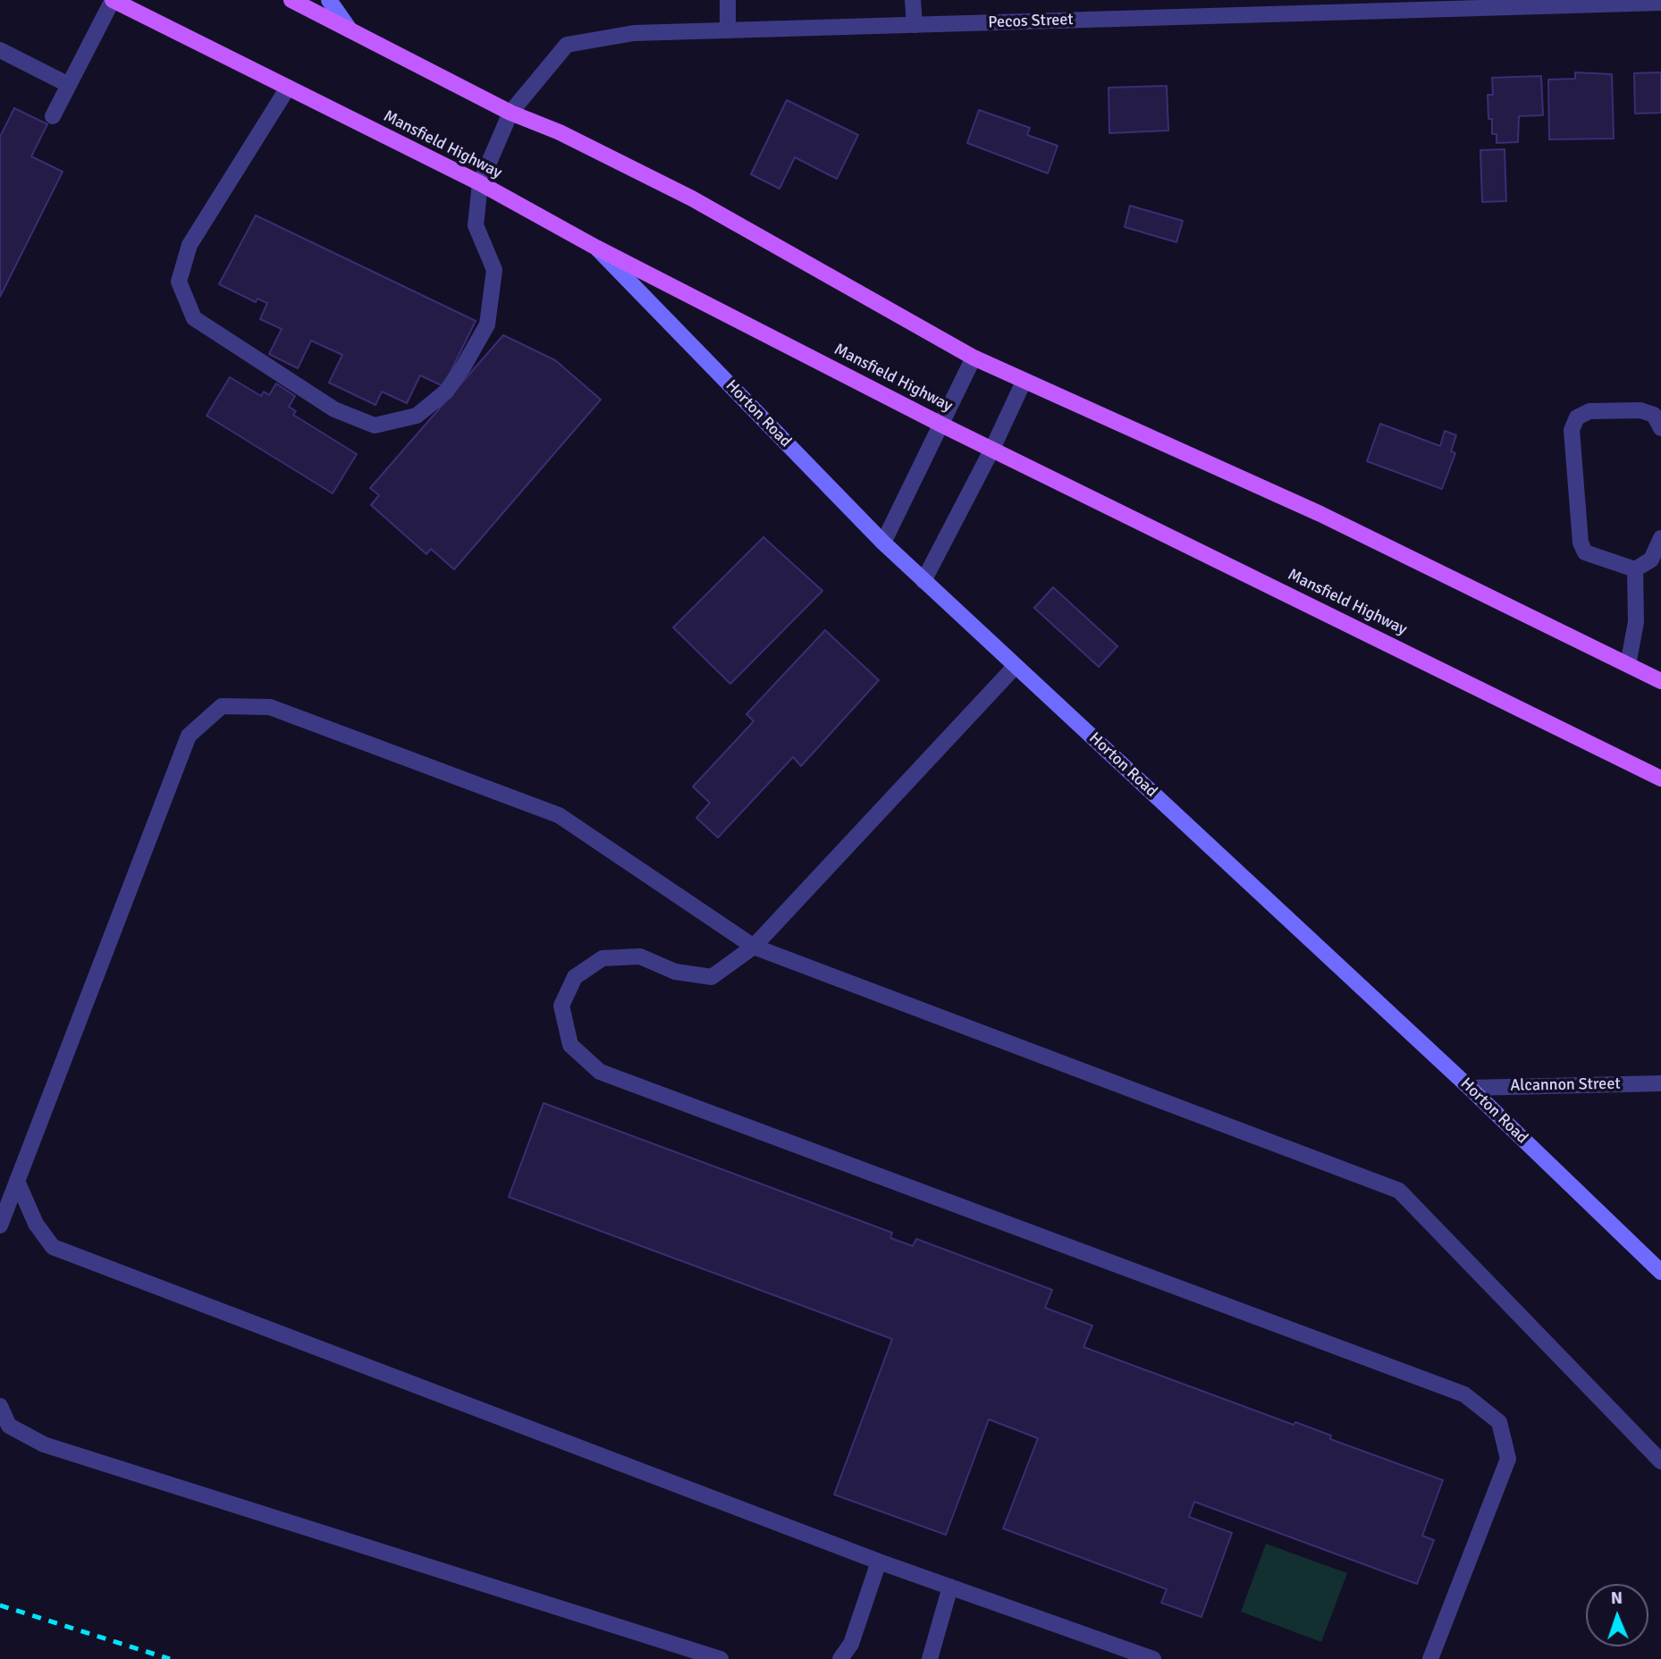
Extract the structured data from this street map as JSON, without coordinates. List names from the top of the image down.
{
  "streets": {
    "main road": ["Mansfield Highway"],
    "street": ["Pecos Street", "Horton Road", "Alcannon Street"]
  },
  "crossings": [
    ["Pecos Street", "Mansfield Highway"],
    ["Mansfield Highway", "Horton Road"],
    ["Horton Road", "Alcannon Street"]
  ],
  "north": "top"
}
